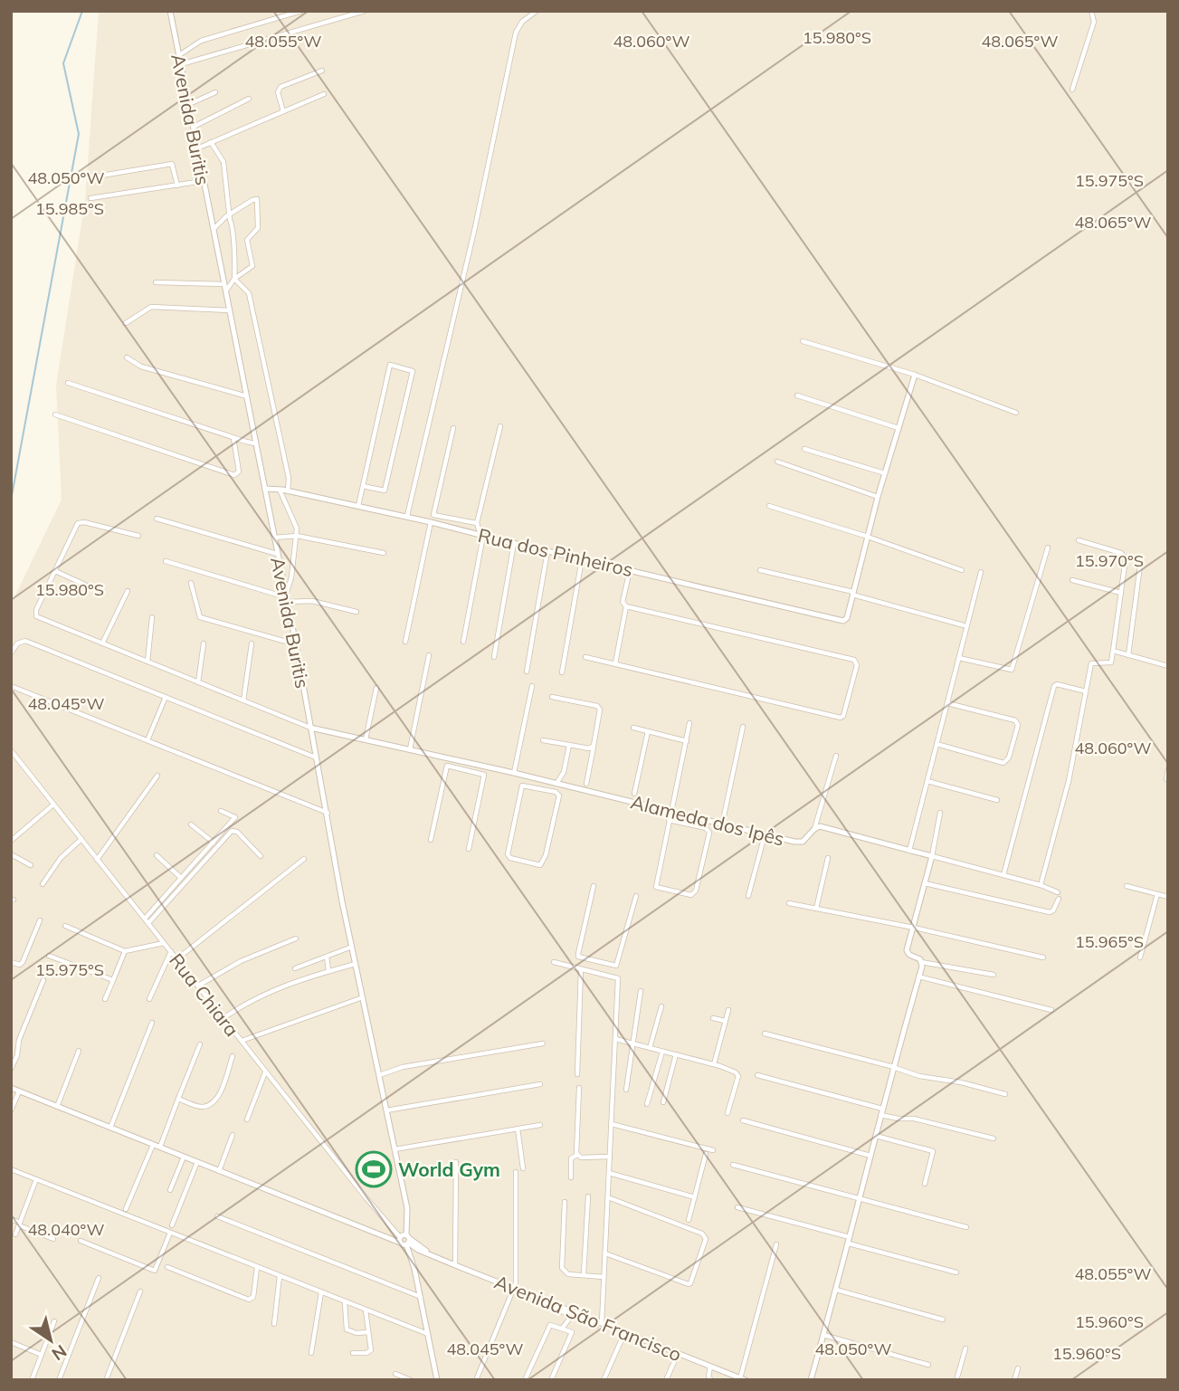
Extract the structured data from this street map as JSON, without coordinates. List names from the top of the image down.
{
  "streets": {
    "street": [
      "Avenida Buritis",
      "Rua dos Pinheiros",
      "Alameda dos Ipês",
      "Rua Chiara",
      "Avenida São Francisco"
    ]
  },
  "crossings": [
    ["Avenida Buritis", "Rua dos Pinheiros"],
    ["Avenida Buritis", "Alameda dos Ipês"],
    ["Avenida Buritis", "Rua Chiara"],
    ["Avenida Buritis", "Avenida São Francisco"],
    ["Rua Chiara", "Avenida São Francisco"]
  ],
  "places": {
    "sports": ["World Gym"]
  },
  "north": "bottom right",
  "coordinates": [
    "15.980°S",
    "48.055°W",
    "48.060°W",
    "48.065°W",
    "48.050°W",
    "15.975°S",
    "15.985°S",
    "15.970°S",
    "48.045°W",
    "15.965°S",
    "48.040°W",
    "15.960°S"
  ]
}
